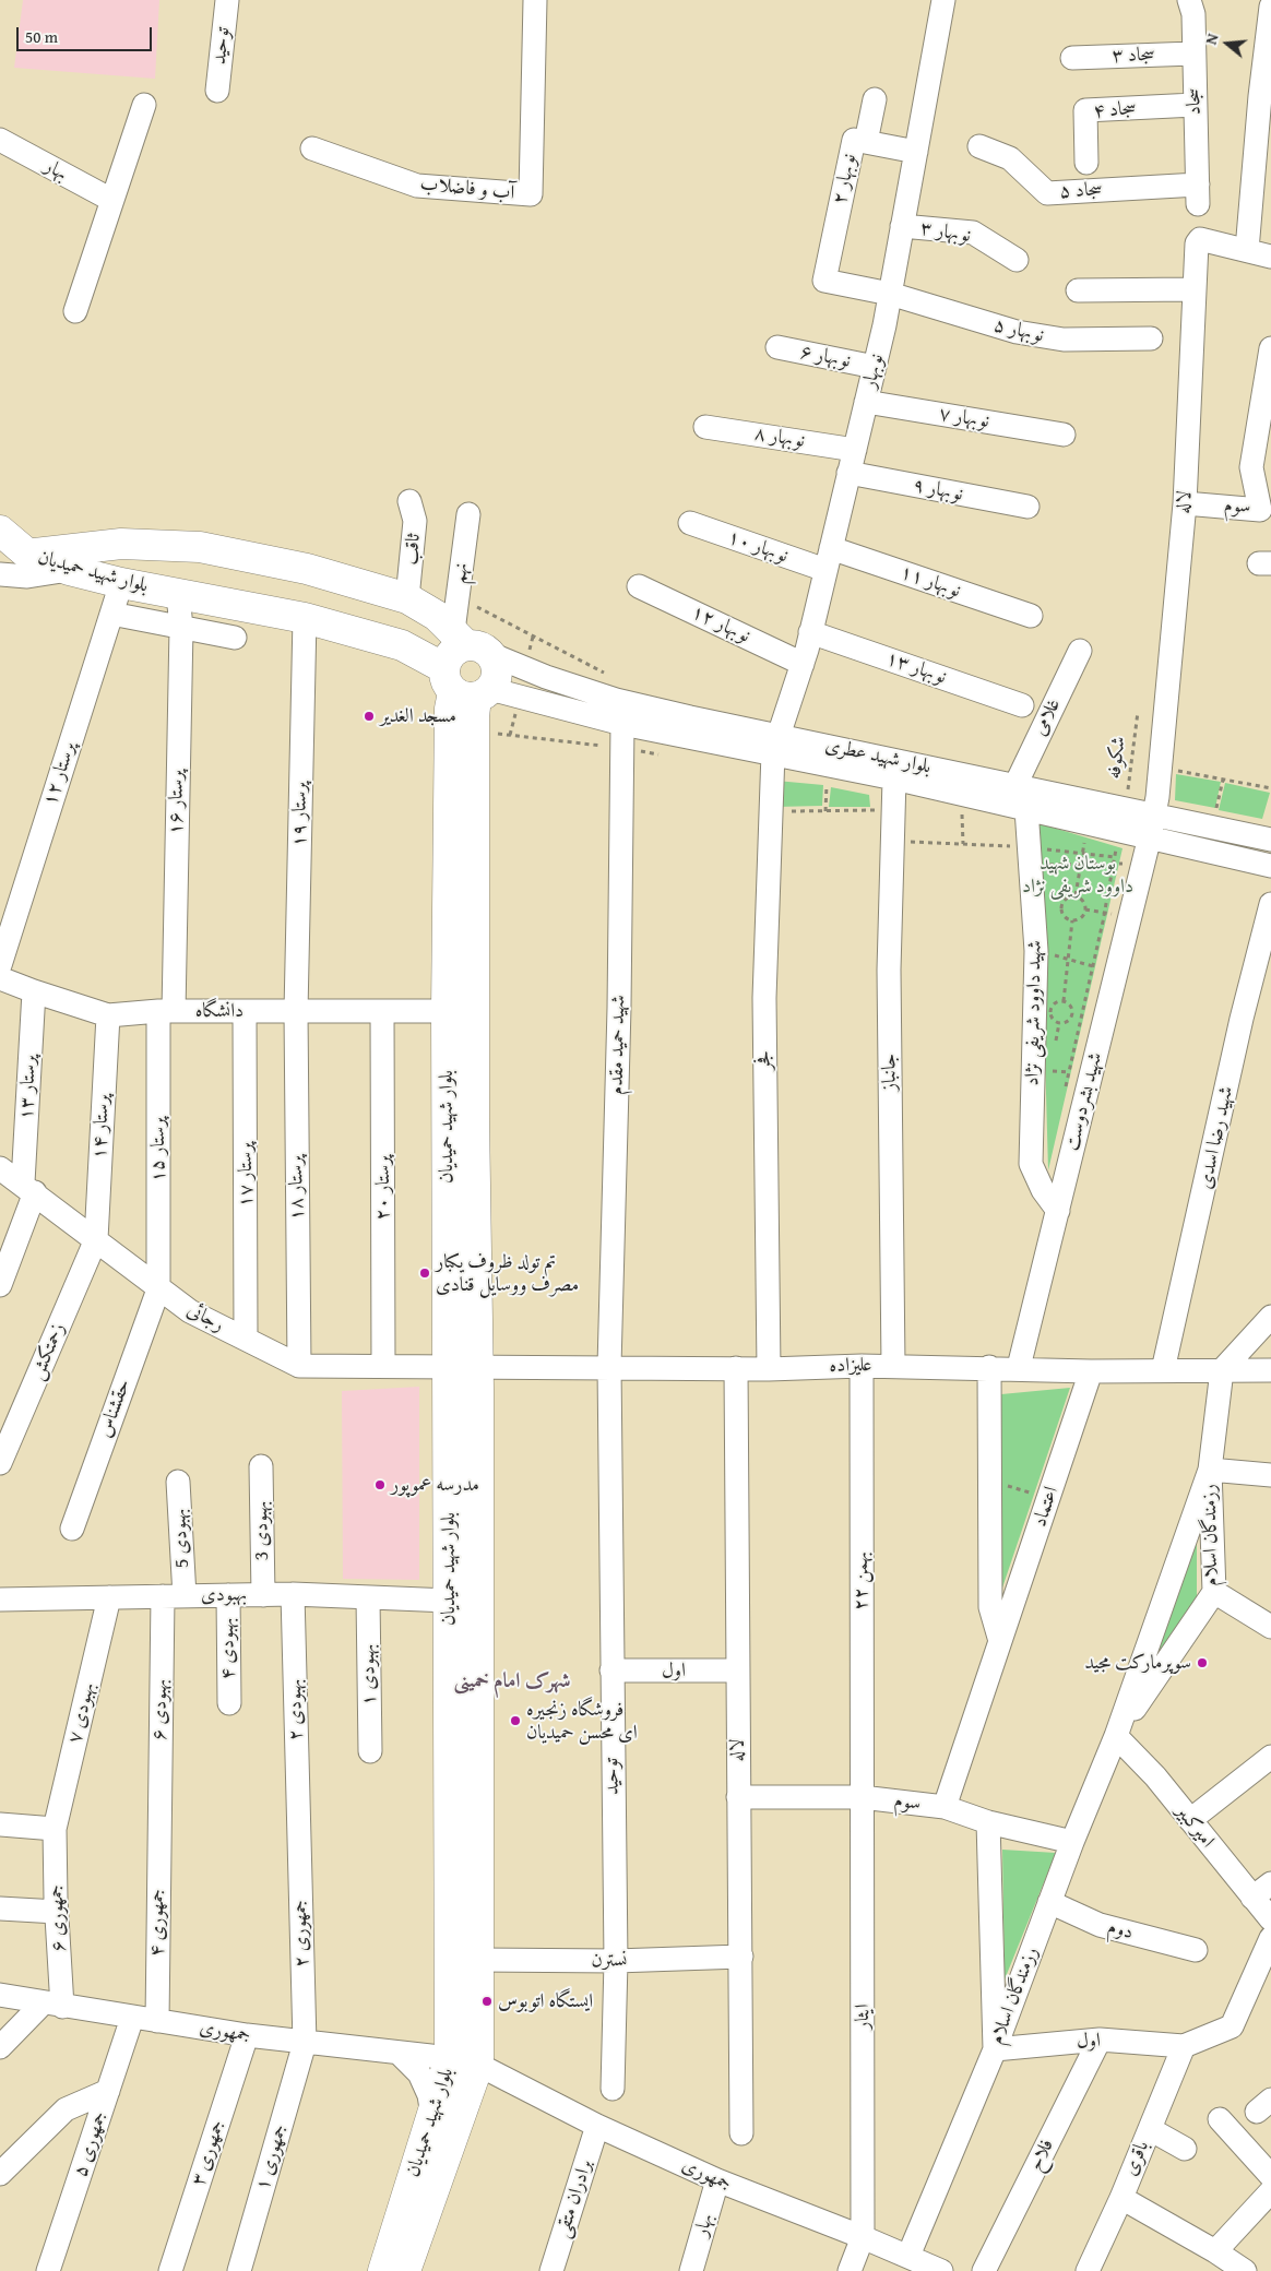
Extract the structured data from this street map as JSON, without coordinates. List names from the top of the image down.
{
  "streets": {
    "main road": ["بلوار شهید حمیدیان"],
    "street": [
      "توحید",
      "سجاد ۳",
      "سجاد",
      "سجاد ۴",
      "بهار",
      "نوبهار ۲",
      "آب و فاضلاب",
      "سجاد ۵",
      "نوبهار ۳",
      "نوبهار ۵",
      "نوبهار ۶",
      "نوبهار",
      "نوبهار ۷",
      "نوبهار ۸",
      "نوبهار ۹",
      "لاله",
      "سوم",
      "نوبهار ۱۰",
      "ثاقب",
      "نهم",
      "نوبهار ۱۱",
      "نوبهار ۱۲",
      "نوبهار ۱۳",
      "غلامی",
      "بلوار شهید عطری",
      "پرستار ۱۲",
      "پرستار ۱۶",
      "پرستار ۱۹",
      "دانشگاه",
      "شهید داوود شریفی نژاد",
      "شهید حمید مقدم",
      "فجر",
      "جانباز",
      "پرستار ۱۳",
      "شهید بشردوست",
      "پرستار ۱۴",
      "شهید رضا اسدی",
      "پرستار ۱۵",
      "پرستار ۱۷",
      "پرستار ۱۸",
      "پرستار ۲۰",
      "رجائی",
      "زحمتکش",
      "علیزاده",
      "حقشناس",
      "اعتماد",
      "بهبودی 3",
      "رزمندگان اسلام",
      "بهبودی 5",
      "۲۲ بهمن",
      "بهبودی",
      "بهبودی ۴",
      "اول",
      "بهبودی ۱",
      "بهبودی ۶",
      "بهبودی ۲",
      "بهبودی ۷",
      "امیرکبیر",
      "جمهوری ۶",
      "جمهوری ۴",
      "دوم",
      "جمهوری ۲",
      "نسترن",
      "ایثار",
      "جمهوری",
      "جمهوری ۵",
      "جمهوری ۳",
      "فلاح",
      "جمهوری ۱",
      "باقری",
      "برادران متقی"
    ],
    "path": ["شکوفه"]
  },
  "crossings": [
    ["توحید", "شهید حمید مقدم"],
    ["توحید", "علیزاده"],
    ["توحید", "اول"],
    ["توحید", "نسترن"],
    ["سجاد ۳", "سجاد"],
    ["سجاد", "سجاد ۴"],
    ["سجاد", "سجاد ۵"],
    ["بهار", "جمهوری"],
    ["نوبهار ۲", "نوبهار ۵"],
    ["نوبهار ۲", "نوبهار"],
    ["نوبهار ۳", "نوبهار"],
    ["نوبهار ۵", "نوبهار"],
    ["نوبهار ۶", "نوبهار"],
    ["نوبهار", "نوبهار ۷"],
    ["نوبهار", "نوبهار ۸"],
    ["نوبهار", "نوبهار ۹"],
    ["نوبهار", "نوبهار ۱۰"],
    ["نوبهار", "نوبهار ۱۱"],
    ["نوبهار", "نوبهار ۱۲"],
    ["نوبهار", "نوبهار ۱۳"],
    ["نوبهار", "بلوار شهید عطری"],
    ["نوبهار", "فجر"],
    ["لاله", "سوم"],
    ["لاله", "بلوار شهید عطری"],
    ["لاله", "شهید بشردوست"],
    ["لاله", "علیزاده"],
    ["لاله", "اول"],
    ["لاله", "نسترن"],
    ["سوم", "اعتماد"],
    ["سوم", "رزمندگان اسلام"],
    ["سوم", "۲۲ بهمن"],
    ["سوم", "ایثار"],
    ["ثاقب", "بلوار شهید حمیدیان"],
    ["بلوار شهید حمیدیان", "نهم"],
    ["بلوار شهید حمیدیان", "بلوار شهید عطری"],
    ["بلوار شهید حمیدیان", "پرستار ۱۲"],
    ["بلوار شهید حمیدیان", "پرستار ۱۶"],
    ["بلوار شهید حمیدیان", "پرستار ۱۹"],
    ["بلوار شهید حمیدیان", "دانشگاه"],
    ["بلوار شهید حمیدیان", "رجائی"],
    ["بلوار شهید حمیدیان", "علیزاده"],
    ["بلوار شهید حمیدیان", "بهبودی"],
    ["بلوار شهید حمیدیان", "نسترن"],
    ["بلوار شهید حمیدیان", "جمهوری"],
    ["نهم", "بلوار شهید عطری"],
    ["غلامی", "بلوار شهید عطری"],
    ["بلوار شهید عطری", "شکوفه"],
    ["بلوار شهید عطری", "شهید داوود شریفی نژاد"],
    ["بلوار شهید عطری", "شهید حمید مقدم"],
    ["بلوار شهید عطری", "فجر"],
    ["بلوار شهید عطری", "جانباز"],
    ["بلوار شهید عطری", "شهید بشردوست"],
    ["پرستار ۱۶", "دانشگاه"],
    ["پرستار ۱۶", "پرستار ۱۵"],
    ["پرستار ۱۹", "دانشگاه"],
    ["پرستار ۱۹", "پرستار ۱۸"],
    ["دانشگاه", "پرستار ۱۳"],
    ["دانشگاه", "پرستار ۱۴"],
    ["دانشگاه", "پرستار ۱۵"],
    ["دانشگاه", "پرستار ۱۷"],
    ["دانشگاه", "پرستار ۱۸"],
    ["دانشگاه", "پرستار ۲۰"],
    ["شهید داوود شریفی نژاد", "شهید بشردوست"],
    ["شهید حمید مقدم", "علیزاده"],
    ["فجر", "علیزاده"],
    ["جانباز", "علیزاده"],
    ["پرستار ۱۳", "رجائی"],
    ["شهید بشردوست", "علیزاده"],
    ["پرستار ۱۴", "رجائی"],
    ["پرستار ۱۴", "زحمتکش"],
    ["شهید رضا اسدی", "علیزاده"],
    ["پرستار ۱۵", "رجائی"],
    ["پرستار ۱۵", "حقشناس"],
    ["پرستار ۱۷", "رجائی"],
    ["پرستار ۱۸", "رجائی"],
    ["پرستار ۲۰", "رجائی"],
    ["رجائی", "زحمتکش"],
    ["رجائی", "علیزاده"],
    ["رجائی", "حقشناس"],
    ["علیزاده", "اعتماد"],
    ["علیزاده", "رزمندگان اسلام"],
    ["علیزاده", "۲۲ بهمن"],
    ["بهبودی 3", "بهبودی"],
    ["رزمندگان اسلام", "اول"],
    ["رزمندگان اسلام", "امیرکبیر"],
    ["رزمندگان اسلام", "دوم"],
    ["رزمندگان اسلام", "جمهوری"],
    ["بهبودی 5", "بهبودی"],
    ["بهبودی 5", "بهبودی ۶"],
    ["۲۲ بهمن", "ایثار"],
    ["بهبودی", "بهبودی ۴"],
    ["بهبودی", "بهبودی ۱"],
    ["بهبودی", "بهبودی ۶"],
    ["بهبودی", "بهبودی ۲"],
    ["بهبودی", "بهبودی ۷"],
    ["اول", "فلاح"],
    ["اول", "باقری"],
    ["بهبودی ۶", "جمهوری ۴"],
    ["بهبودی ۲", "جمهوری ۲"],
    ["بهبودی ۷", "جمهوری ۶"],
    ["جمهوری ۶", "جمهوری"],
    ["جمهوری ۴", "جمهوری"],
    ["جمهوری ۲", "جمهوری"],
    ["جمهوری ۲", "جمهوری ۱"],
    ["ایثار", "جمهوری"],
    ["جمهوری", "جمهوری ۵"],
    ["جمهوری", "جمهوری ۳"],
    ["جمهوری", "جمهوری ۱"],
    ["جمهوری", "برادران متقی"]
  ],
  "districts": ["شهرک امام خمینی"],
  "parks": ["بوستان شهید داوود شریفی نژاد"],
  "places": [
    "مسجد الغدیر",
    "تم تولد ظروف یکبار مصرف ووسایل قنادی",
    "مدرسه عموپور",
    "سوپرمارکت مجید",
    "فروشگاه زنجیره ای محسن حمیدیان",
    "ایستگاه اتوبوس"
  ],
  "scale_bar": "50 m",
  "north": "left"
}
